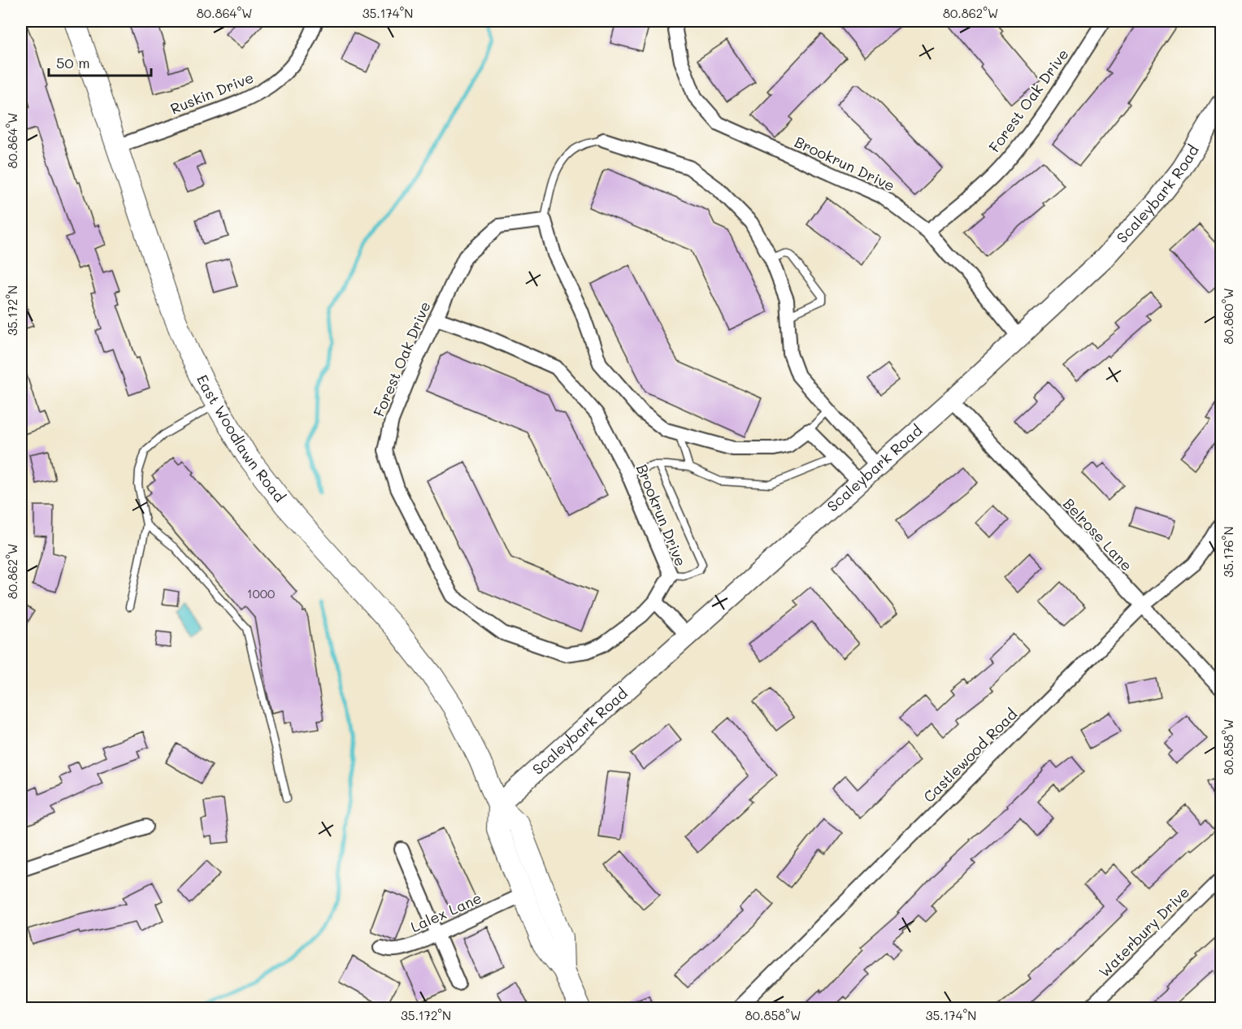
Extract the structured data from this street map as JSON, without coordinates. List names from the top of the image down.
{
  "streets": {
    "main road": ["East Woodlawn Road"],
    "street": [
      "Ruskin Drive",
      "Forest Oak Drive",
      "Brookrun Drive",
      "Scaleybark Road",
      "Belrose Lane",
      "Castlewood Road",
      "Lalex Lane",
      "Waterbury Drive"
    ]
  },
  "crossings": [
    ["Ruskin Drive", "East Woodlawn Road"],
    ["Forest Oak Drive", "Brookrun Drive"],
    ["Brookrun Drive", "Scaleybark Road"],
    ["Scaleybark Road", "East Woodlawn Road"],
    ["Scaleybark Road", "Belrose Lane"],
    ["East Woodlawn Road", "Lalex Lane"],
    ["Belrose Lane", "Castlewood Road"]
  ],
  "house_numbers": ["1000"],
  "scale_bar": "50 m",
  "coordinates": [
    "80.864°W",
    "35.174°N",
    "80.862°W",
    "35.172°N",
    "80.860°W",
    "35.176°N",
    "80.858°W"
  ]
}
